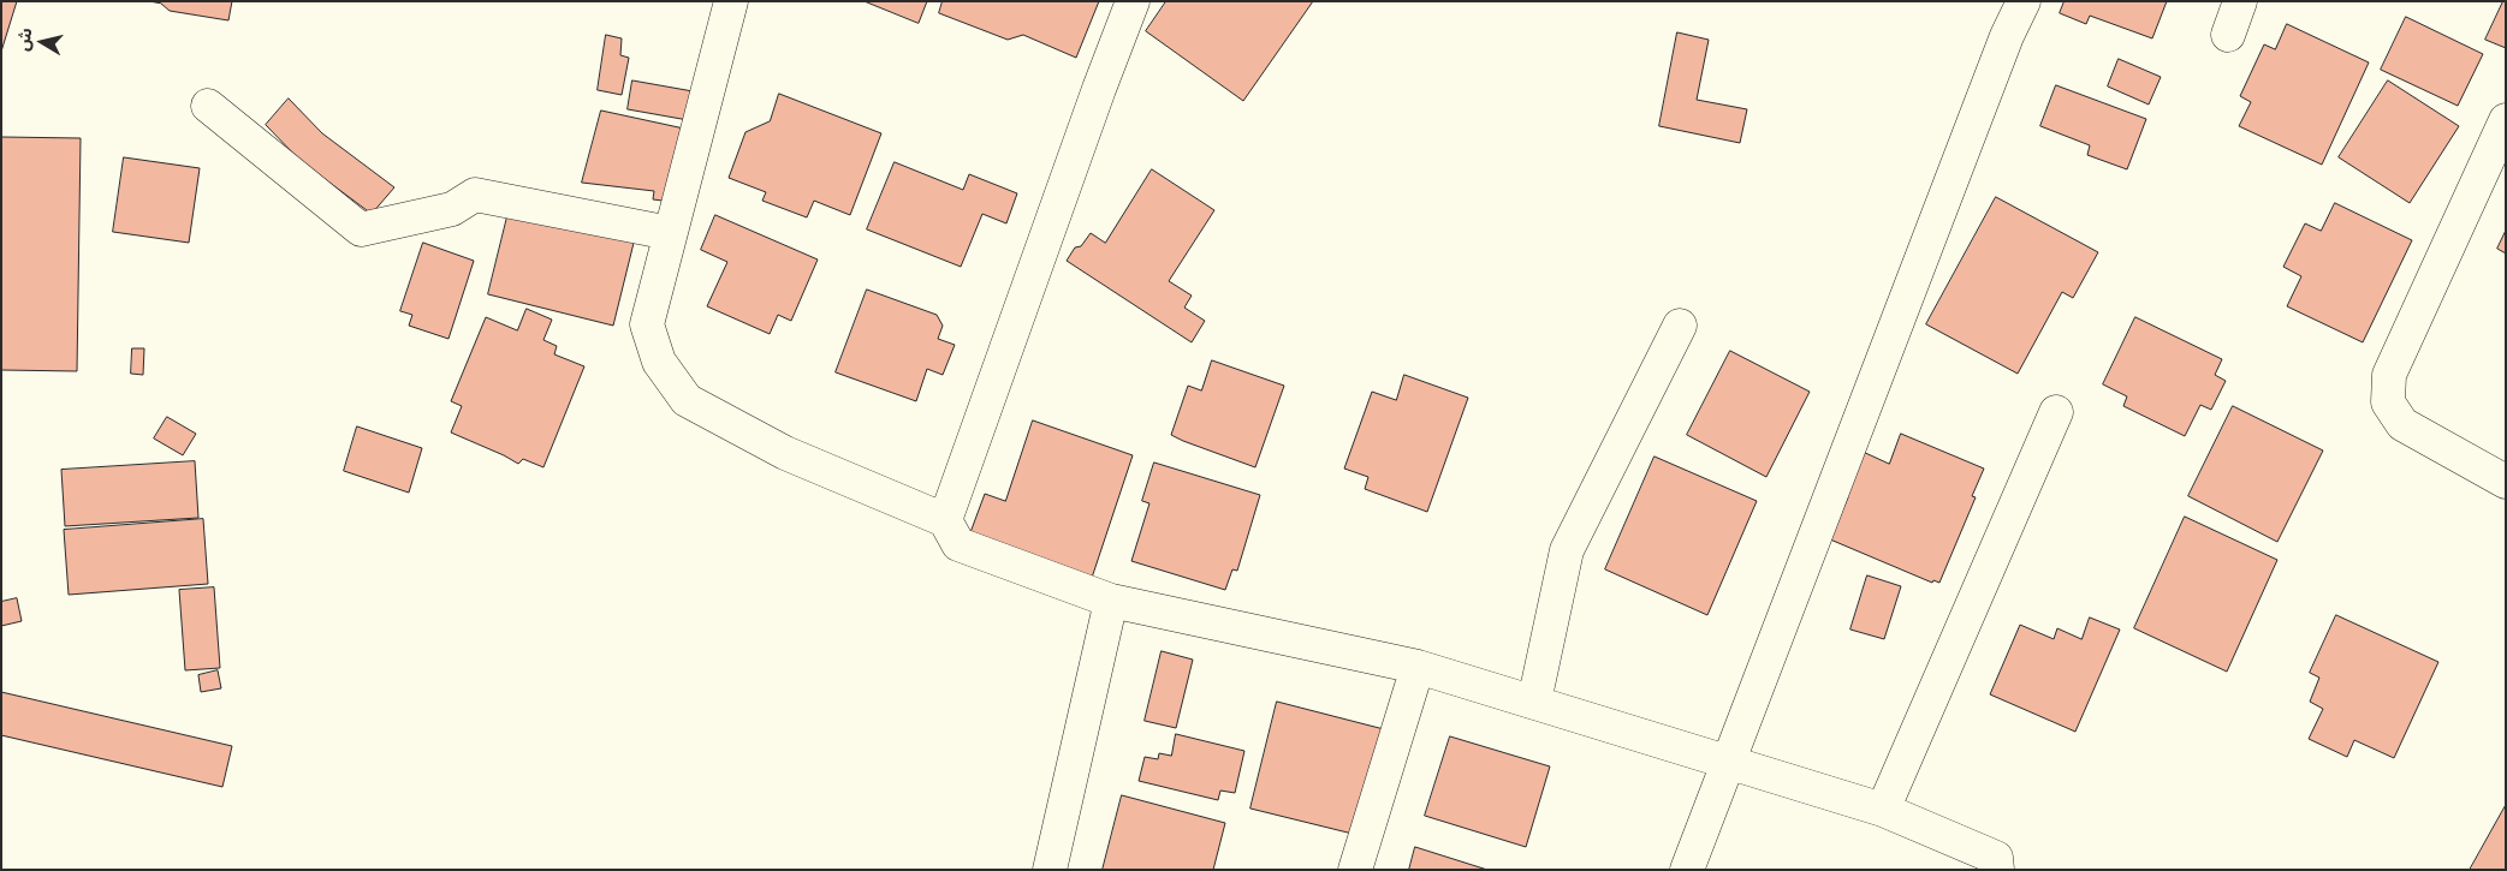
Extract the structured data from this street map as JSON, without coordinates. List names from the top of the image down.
{
  "north": "left"
}
